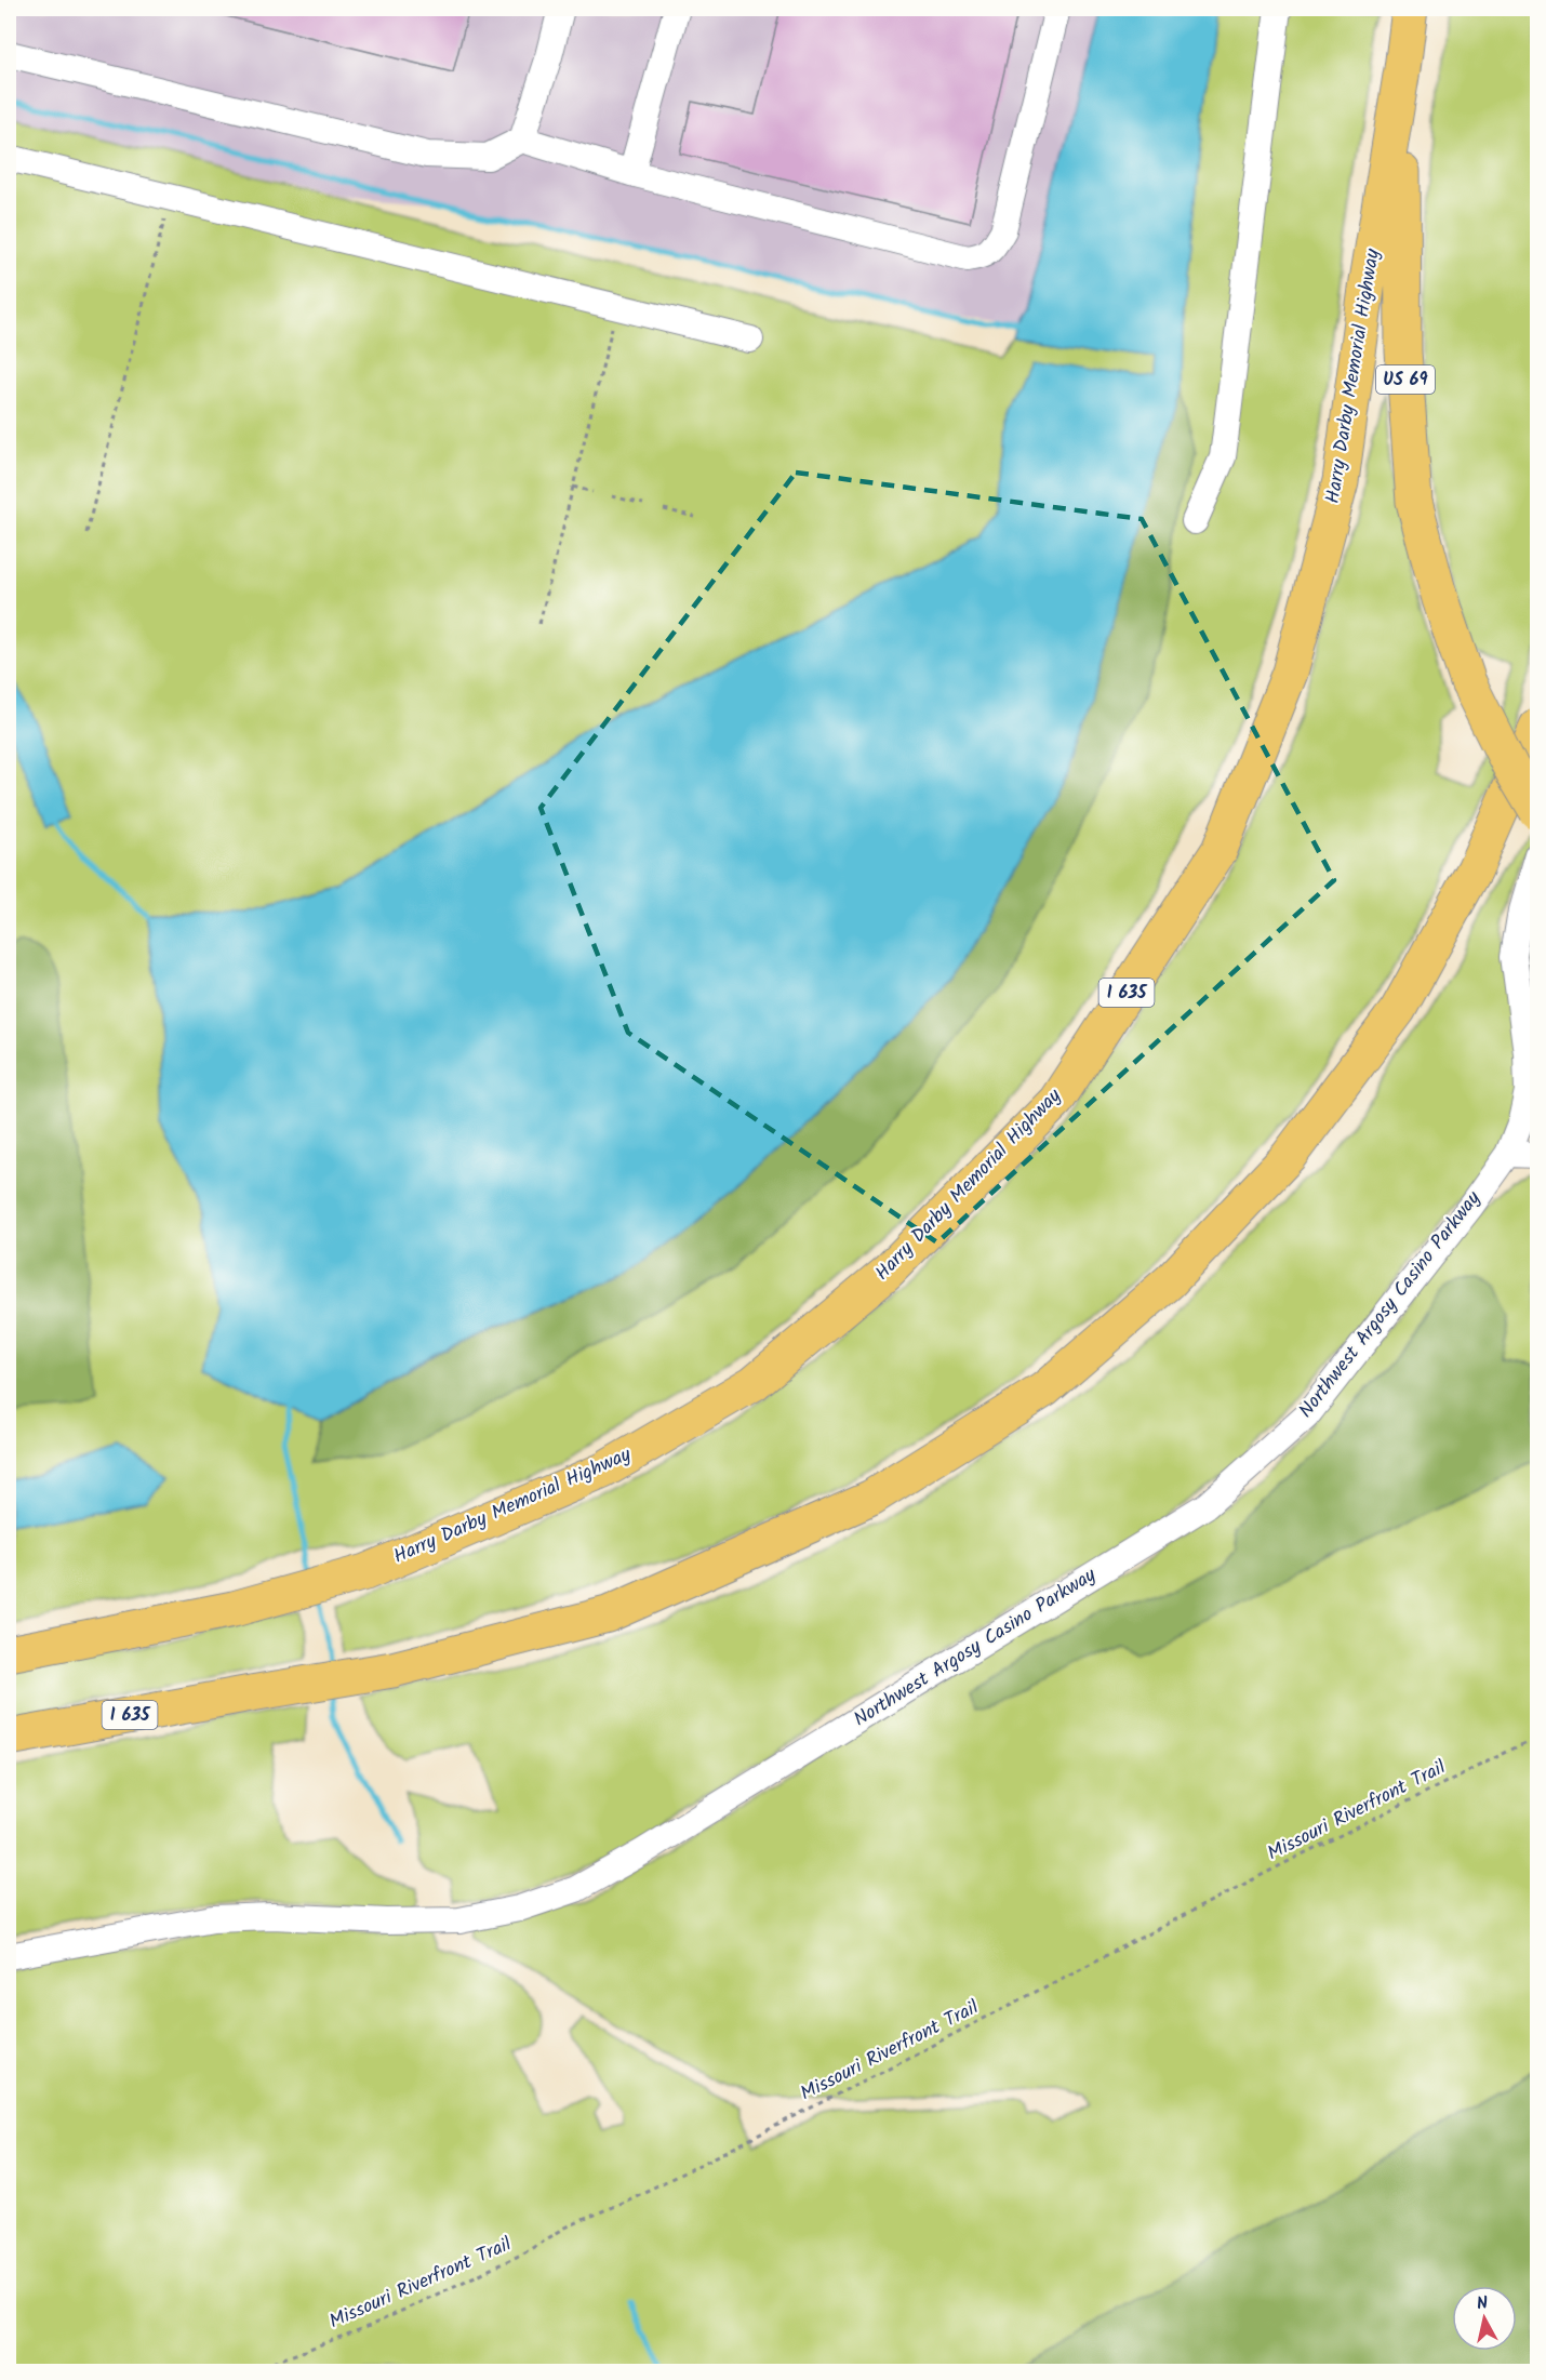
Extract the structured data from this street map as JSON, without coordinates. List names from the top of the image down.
{
  "streets": {
    "highway": ["Harry Darby Memorial Highway", "US 69", "I 635"],
    "street": ["Northwest Argosy Casino Parkway"],
    "path": ["Missouri Riverfront Trail"]
  },
  "crossings": [
    ["Harry Darby Memorial Highway", "US 69"]
  ],
  "north": "top"
}
